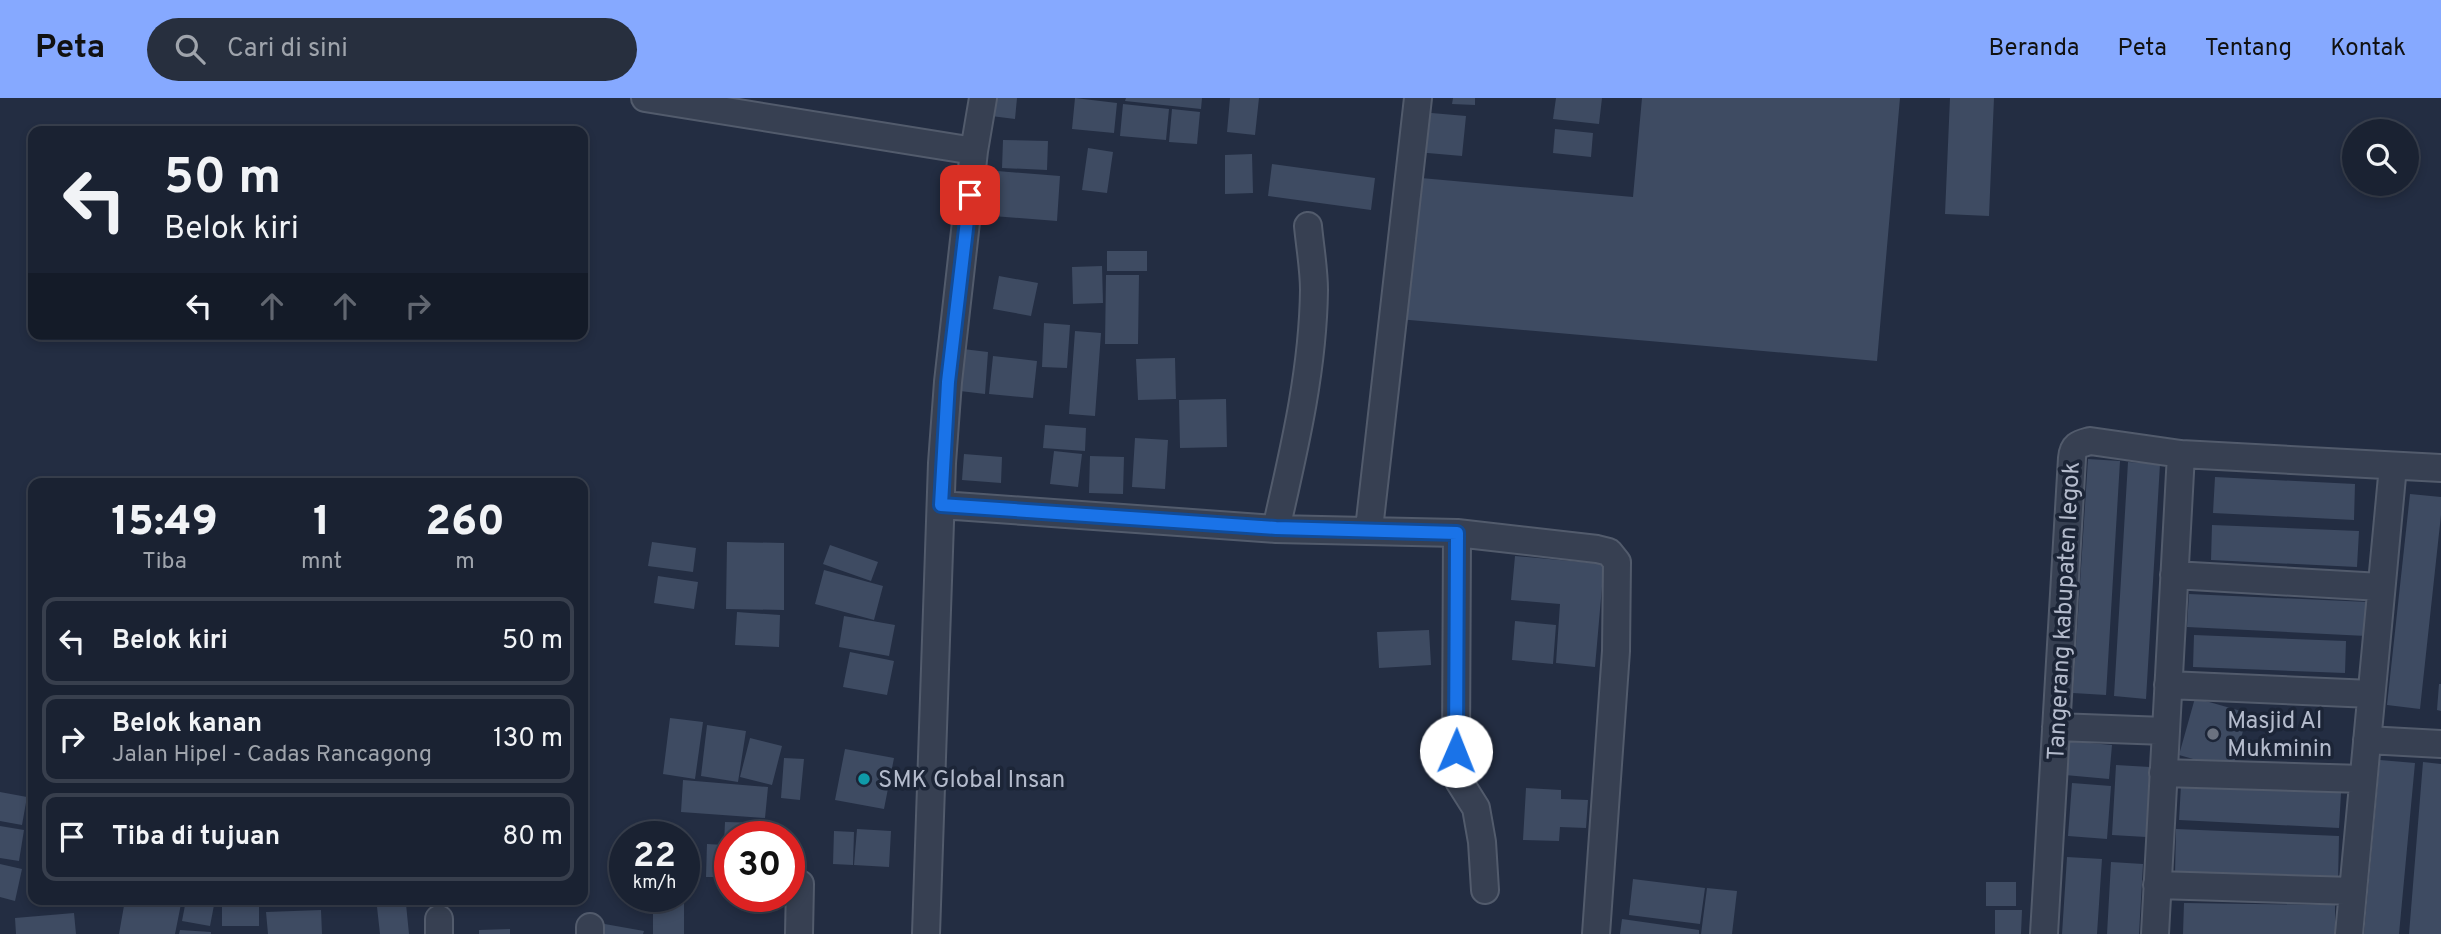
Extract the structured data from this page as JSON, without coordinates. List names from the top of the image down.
{
  "streets": {
    "street": ["Tangerang kabupaten legok"]
  },
  "places": ["Masjid Al Mukminin", "SMK Global Insan"],
  "page": {
    "header": "Peta",
    "search": "Cari di sini",
    "nav": [
      "Beranda",
      "Peta",
      "Tentang",
      "Kontak"
    ],
    "turn": ["50 m", "Belok kiri"],
    "eta": [
      "15:49",
      "Tiba",
      "1",
      "mnt",
      "260",
      "m"
    ],
    "list": [
      {
        "name": "Belok kiri",
        "value": "50 m"
      },
      {
        "name": "Belok kanan",
        "note": "Jalan Hipel - Cadas Rancagong",
        "value": "130 m"
      },
      {
        "name": "Tiba di tujuan",
        "value": "80 m"
      }
    ],
    "speed": "22 km/h",
    "limit": "30"
  }
}
